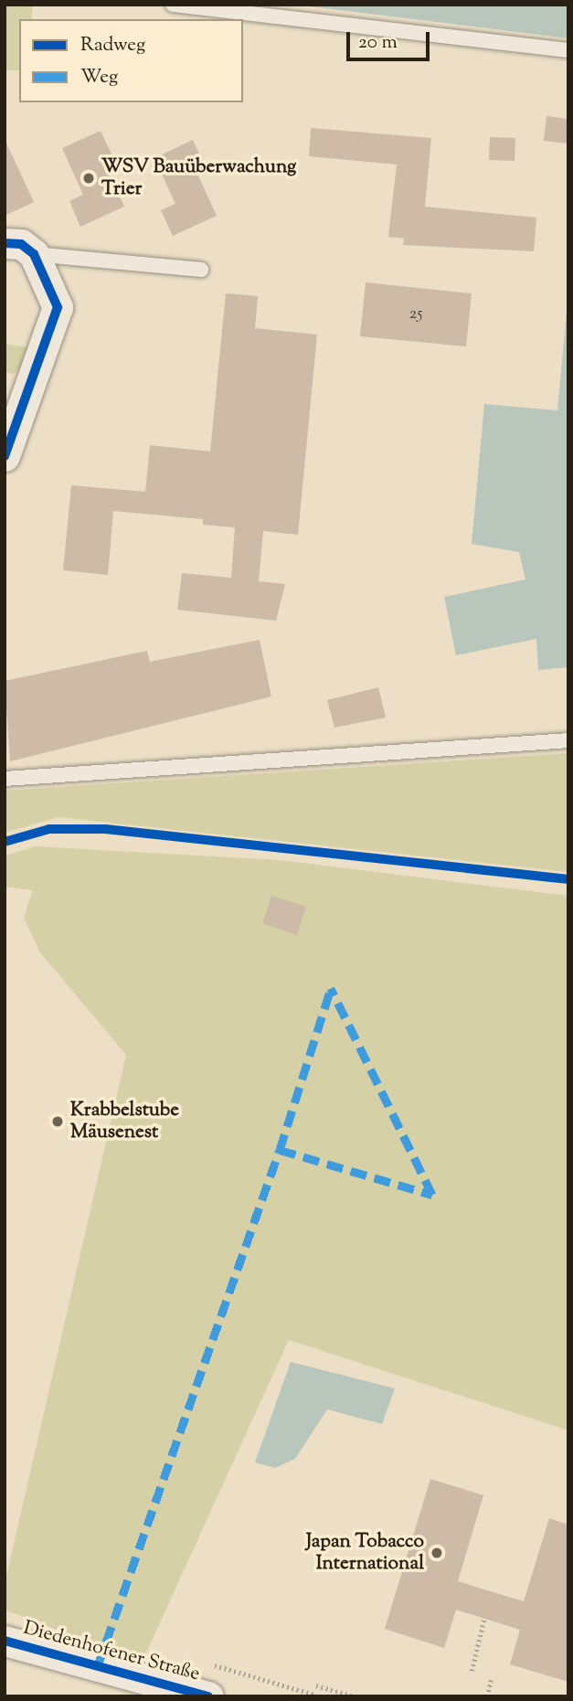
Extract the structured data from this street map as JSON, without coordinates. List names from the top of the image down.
{
  "streets": {
    "street": ["Diedenhofener Straße"]
  },
  "places": ["WSV Bauüberwachung Trier", "Krabbelstube Mäusenest", "Japan Tobacco International"],
  "house_numbers": ["25"],
  "legend": ["Radweg", "Weg"],
  "scale_bar": "20 m"
}
